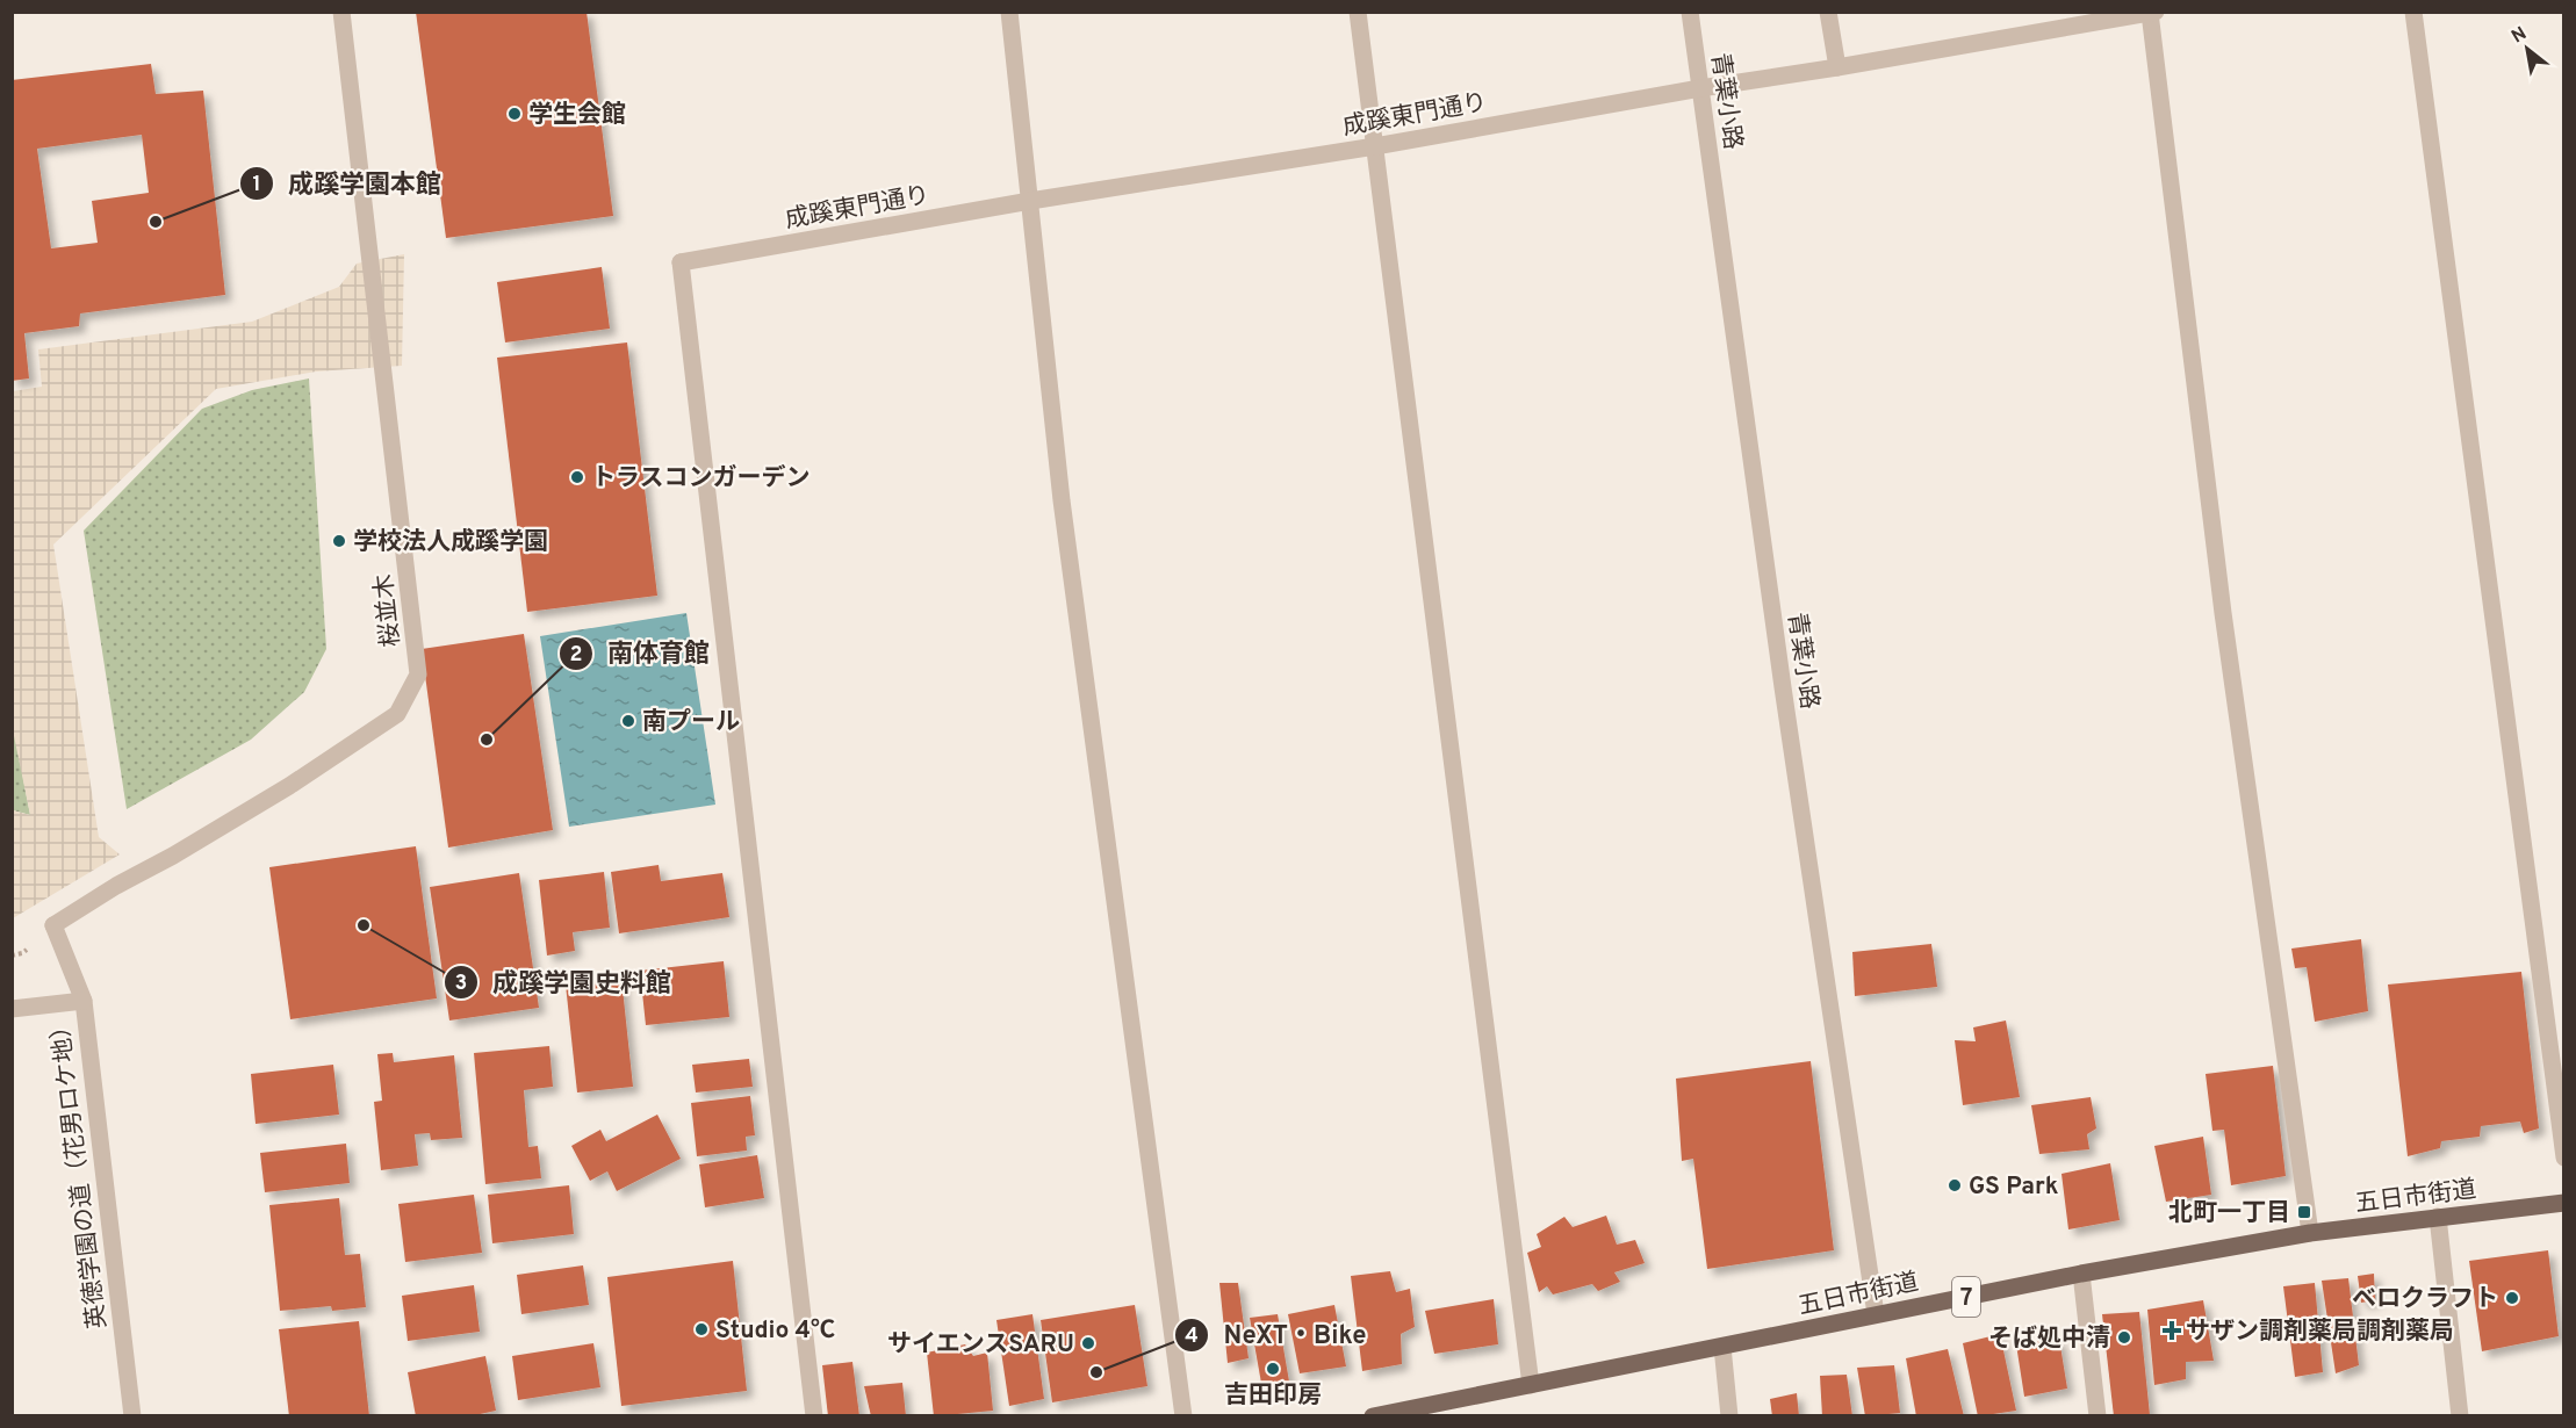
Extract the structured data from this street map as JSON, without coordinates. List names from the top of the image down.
{
  "streets": {
    "main road": ["五日市街道", "7"],
    "street": [
      "青葉小路",
      "成蹊東門通り",
      "桜並木",
      "英徳学園の道（花男ロケ地）"
    ]
  },
  "crossings": [
    ["青葉小路", "成蹊東門通り"],
    ["青葉小路", "五日市街道"],
    ["桜並木", "英徳学園の道（花男ロケ地）"]
  ],
  "places": {
    "other": [
      "学生会館",
      "成蹊学園本館",
      "トラスコンガーデン",
      "学校法人成蹊学園",
      "南プール",
      "南体育館",
      "成蹊学園史料館",
      "GS Park",
      "ベロクラフト",
      "Studio 4℃",
      "そば処中清",
      "サイエンスSARU",
      "吉田印房",
      "NeXT・Bike"
    ],
    "transit": ["北町一丁目"],
    "health": ["サザン調剤薬局調剤薬局"]
  },
  "north": "top left"
}
